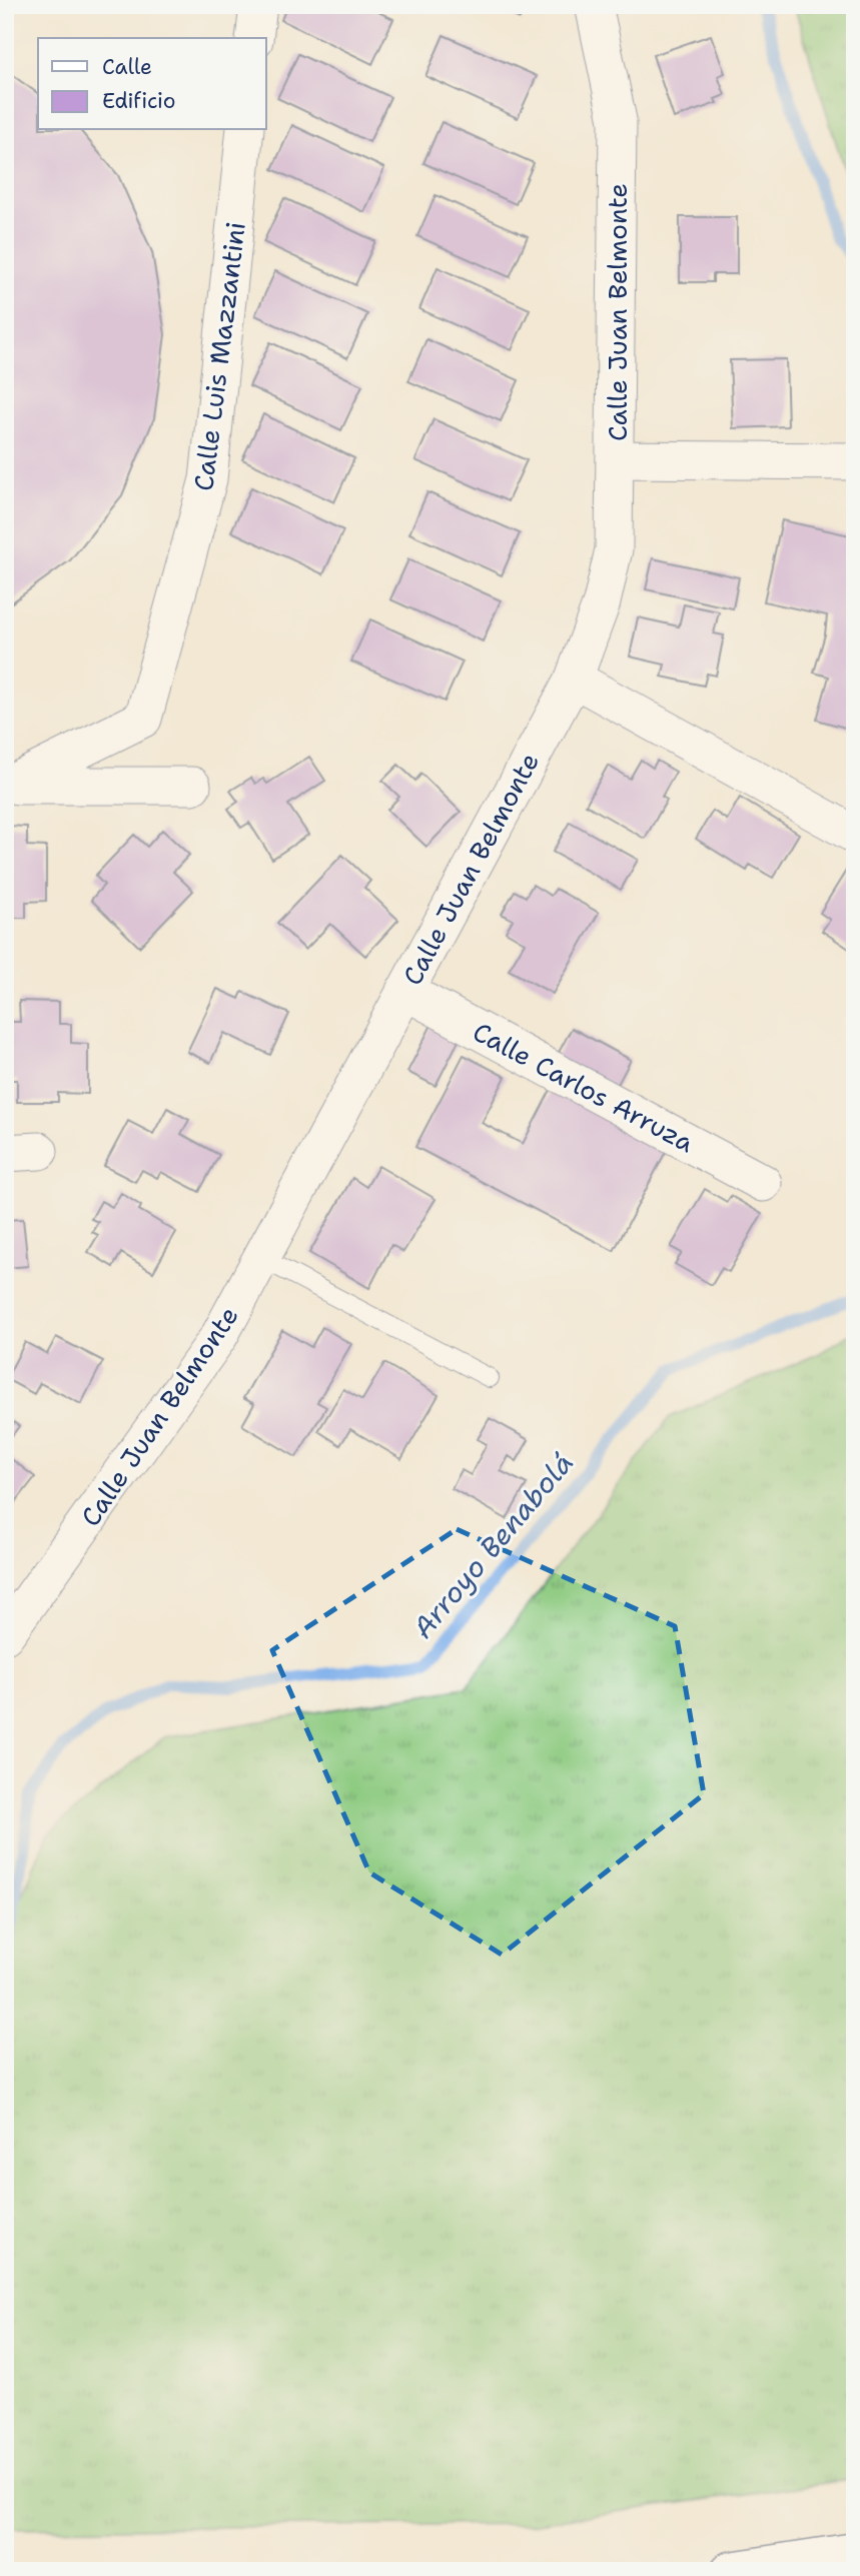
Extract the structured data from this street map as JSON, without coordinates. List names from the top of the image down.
{
  "streets": {
    "street": ["Calle Juan Belmonte", "Calle Luis Mazzantini", "Calle Carlos Arruza"]
  },
  "crossings": [
    ["Calle Juan Belmonte", "Calle Carlos Arruza"]
  ],
  "water": ["Arroyo Benabolá"],
  "legend": ["Calle", "Edificio"]
}
